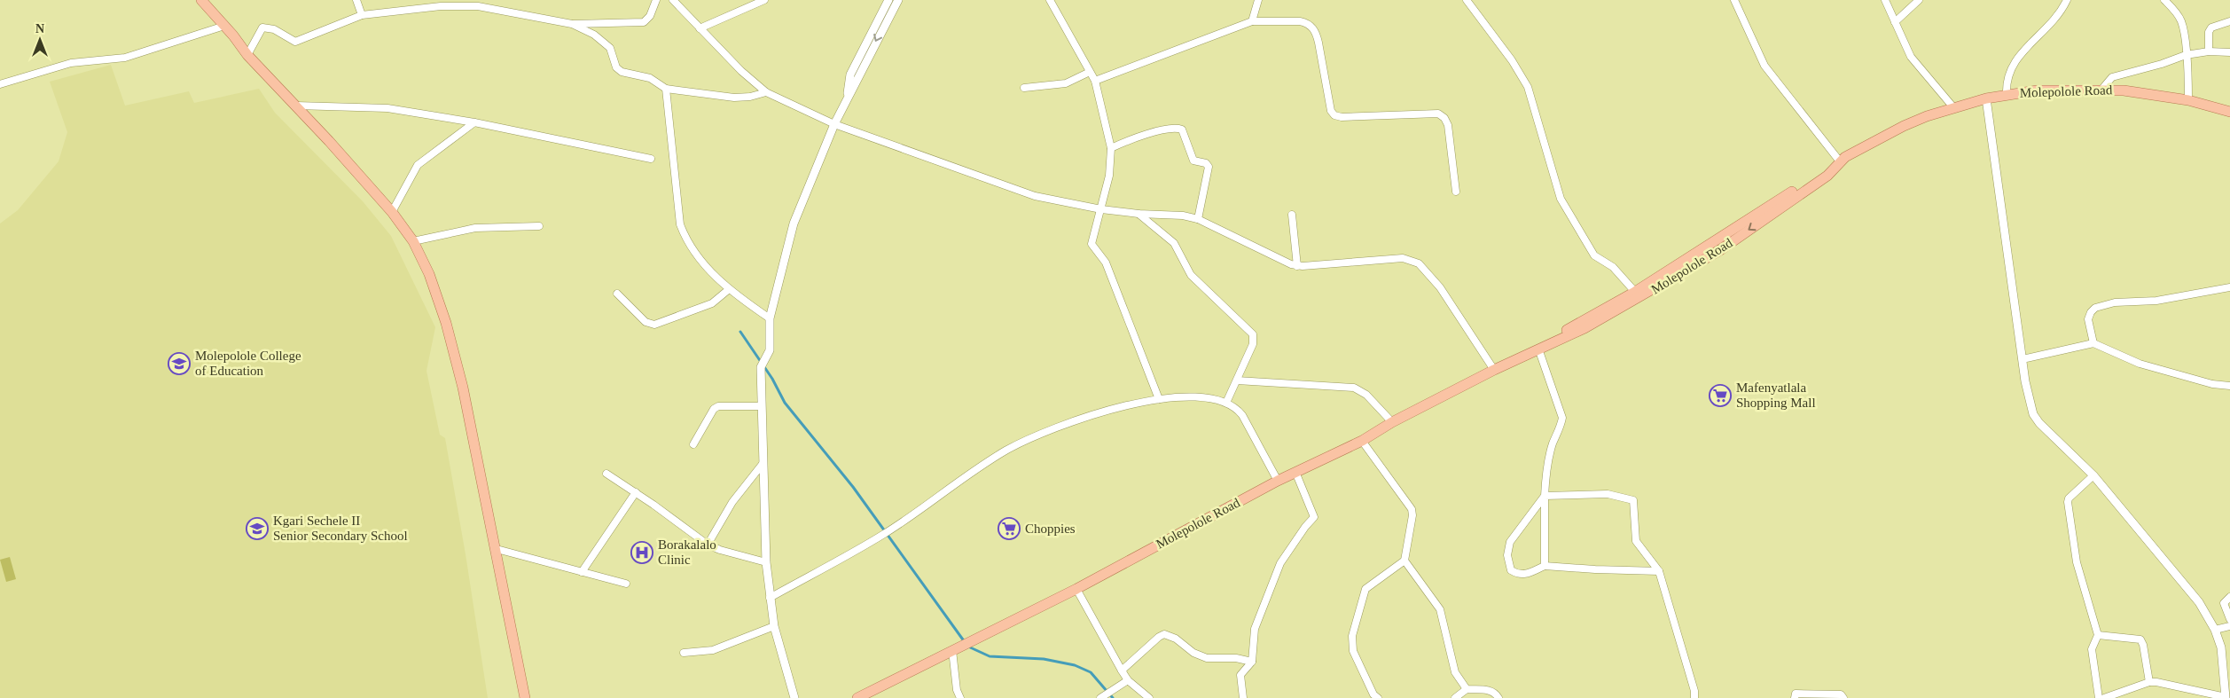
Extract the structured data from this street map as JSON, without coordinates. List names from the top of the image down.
{
  "streets": {
    "main road": ["Molepolole Road"]
  },
  "places": {
    "school or university": ["Molepolole College of Education", "Kgari Sechele II Senior Secondary School"],
    "supermarket": ["Mafenyatlala Shopping Mall", "Choppies"],
    "hospital": ["Borakalalo Clinic"]
  },
  "north": "top"
}
